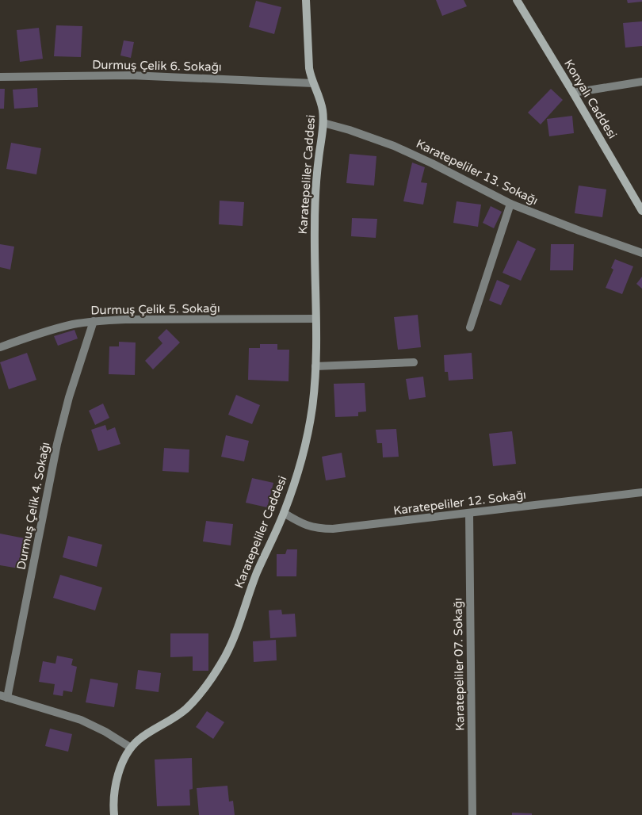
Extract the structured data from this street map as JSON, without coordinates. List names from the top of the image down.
{
  "streets": {
    "street": [
      "Durmuş Çelik 6. Sokağı",
      "Konyalı Caddesi",
      "Karatepeliler 13. Sokağı",
      "Karatepeliler Caddesi",
      "Durmuş Çelik 5. Sokağı",
      "Karatepeliler 12. Sokağı",
      "Durmuş Çelik 4. Sokağı",
      "Karatepeliler 07. Sokağı"
    ]
  },
  "crossings": [
    ["Durmuş Çelik 6. Sokağı", "Karatepeliler Caddesi"],
    ["Karatepeliler 13. Sokağı", "Karatepeliler Caddesi"],
    ["Karatepeliler Caddesi", "Durmuş Çelik 5. Sokağı"],
    ["Karatepeliler Caddesi", "Karatepeliler 12. Sokağı"],
    ["Durmuş Çelik 5. Sokağı", "Durmuş Çelik 4. Sokağı"],
    ["Karatepeliler 12. Sokağı", "Karatepeliler 07. Sokağı"]
  ]
}
